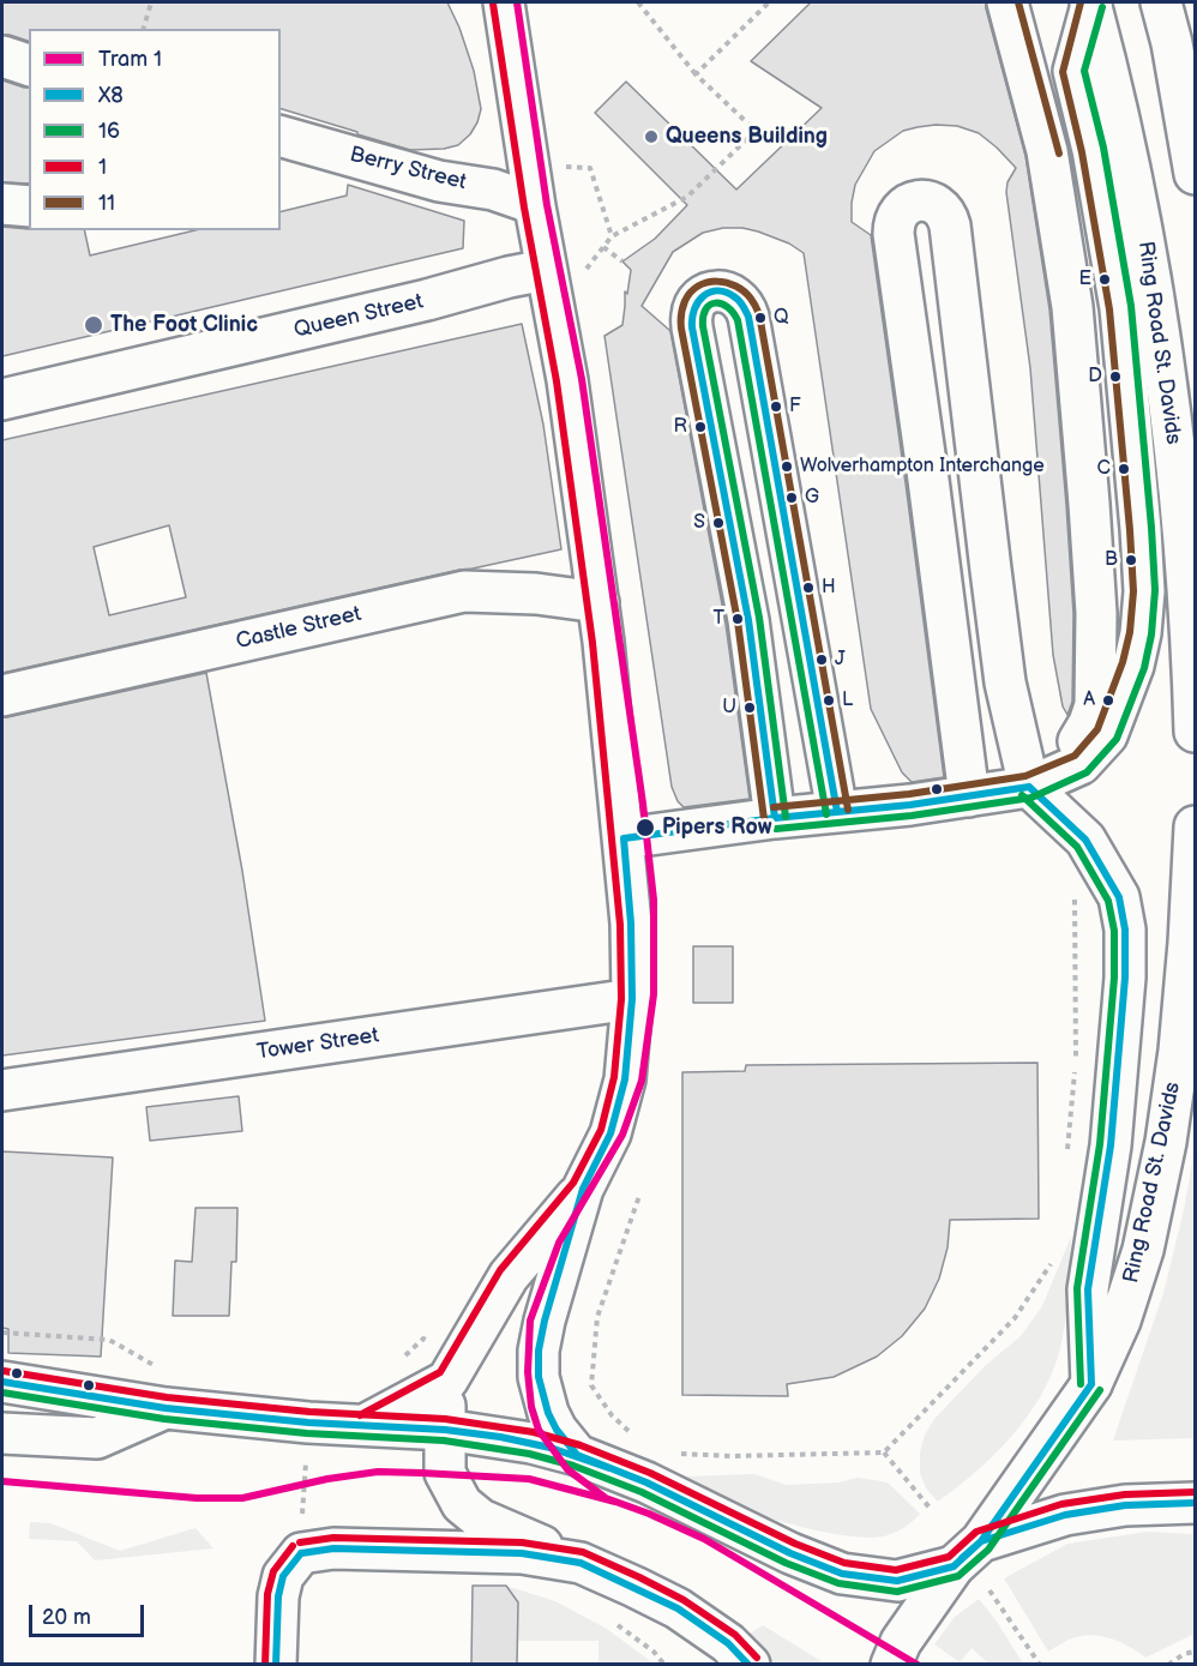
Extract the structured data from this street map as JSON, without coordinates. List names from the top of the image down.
{
  "streets": {
    "main road": [
      "Berry Street",
      "Queen Street",
      "Ring Road St. Davids",
      "Castle Street",
      "Tower Street"
    ]
  },
  "places": [
    "Queens Building",
    "E",
    "Q",
    "The Foot Clinic",
    "D",
    "F",
    "R",
    "Wolverhampton Interchange",
    "C",
    "G",
    "S",
    "B",
    "H",
    "T",
    "J",
    "L",
    "A",
    "U",
    "Pipers Row"
  ],
  "lines": [
    "tram line 1",
    "transit line 11",
    "transit line 1",
    "transit line 16",
    "transit line X8"
  ],
  "legend": [
    "Tram 1",
    "X8",
    "16",
    "1",
    "11"
  ],
  "scale_bar": "20 m"
}
